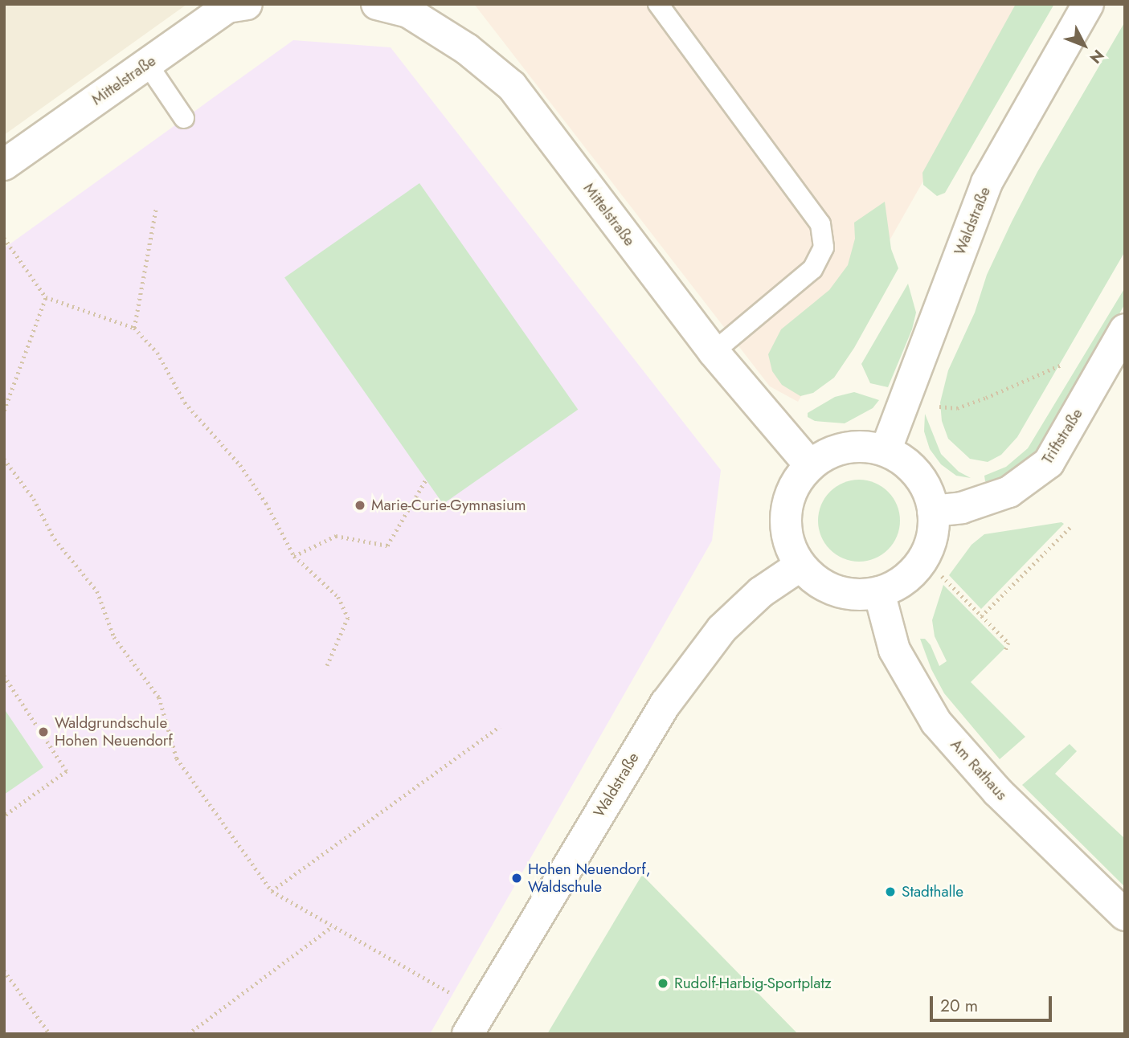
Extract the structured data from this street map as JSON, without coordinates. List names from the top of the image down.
{
  "streets": {
    "street": [
      "Mittelstraße",
      "Waldstraße",
      "Triftstraße",
      "Am Rathaus"
    ]
  },
  "crossings": [
    ["Mittelstraße", "Waldstraße"],
    ["Mittelstraße", "Triftstraße"],
    ["Mittelstraße", "Am Rathaus"],
    ["Waldstraße", "Triftstraße"],
    ["Waldstraße", "Am Rathaus"],
    ["Triftstraße", "Am Rathaus"]
  ],
  "places": [
    "Marie-Curie-Gymnasium",
    "Waldgrundschule Hohen Neuendorf",
    "Hohen Neuendorf, Waldschule",
    "Stadthalle",
    "Rudolf-Harbig-Sportplatz"
  ],
  "scale_bar": "20 m",
  "north": "bottom right"
}
